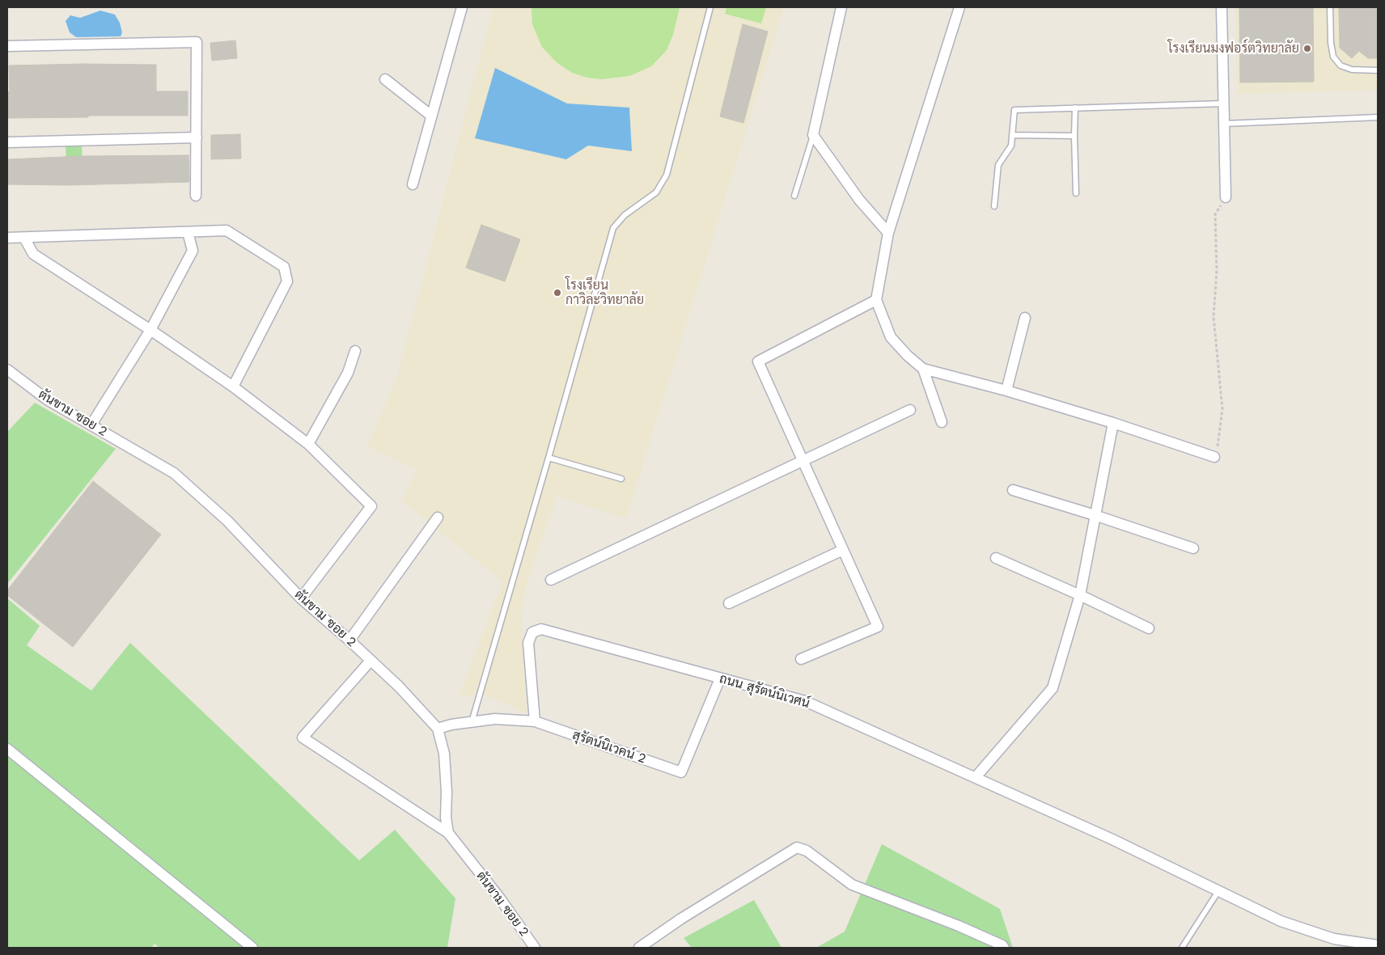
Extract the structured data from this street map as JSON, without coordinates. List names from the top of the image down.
{
  "streets": {
    "street": ["ตันขาม ซอย 2", "ถนน สุรัตน์นิเวศน์", "สุรัตน์นิเวคน์ 2"]
  },
  "crossings": [
    ["ตันขาม ซอย 2", "สุรัตน์นิเวคน์ 2"],
    ["ถนน สุรัตน์นิเวศน์", "สุรัตน์นิเวคน์ 2"]
  ],
  "places": ["โรงเรียนมงฟอร์ตวิทยาลัย", "โรงเรียน กาวิละวิทยาลัย"]
}
